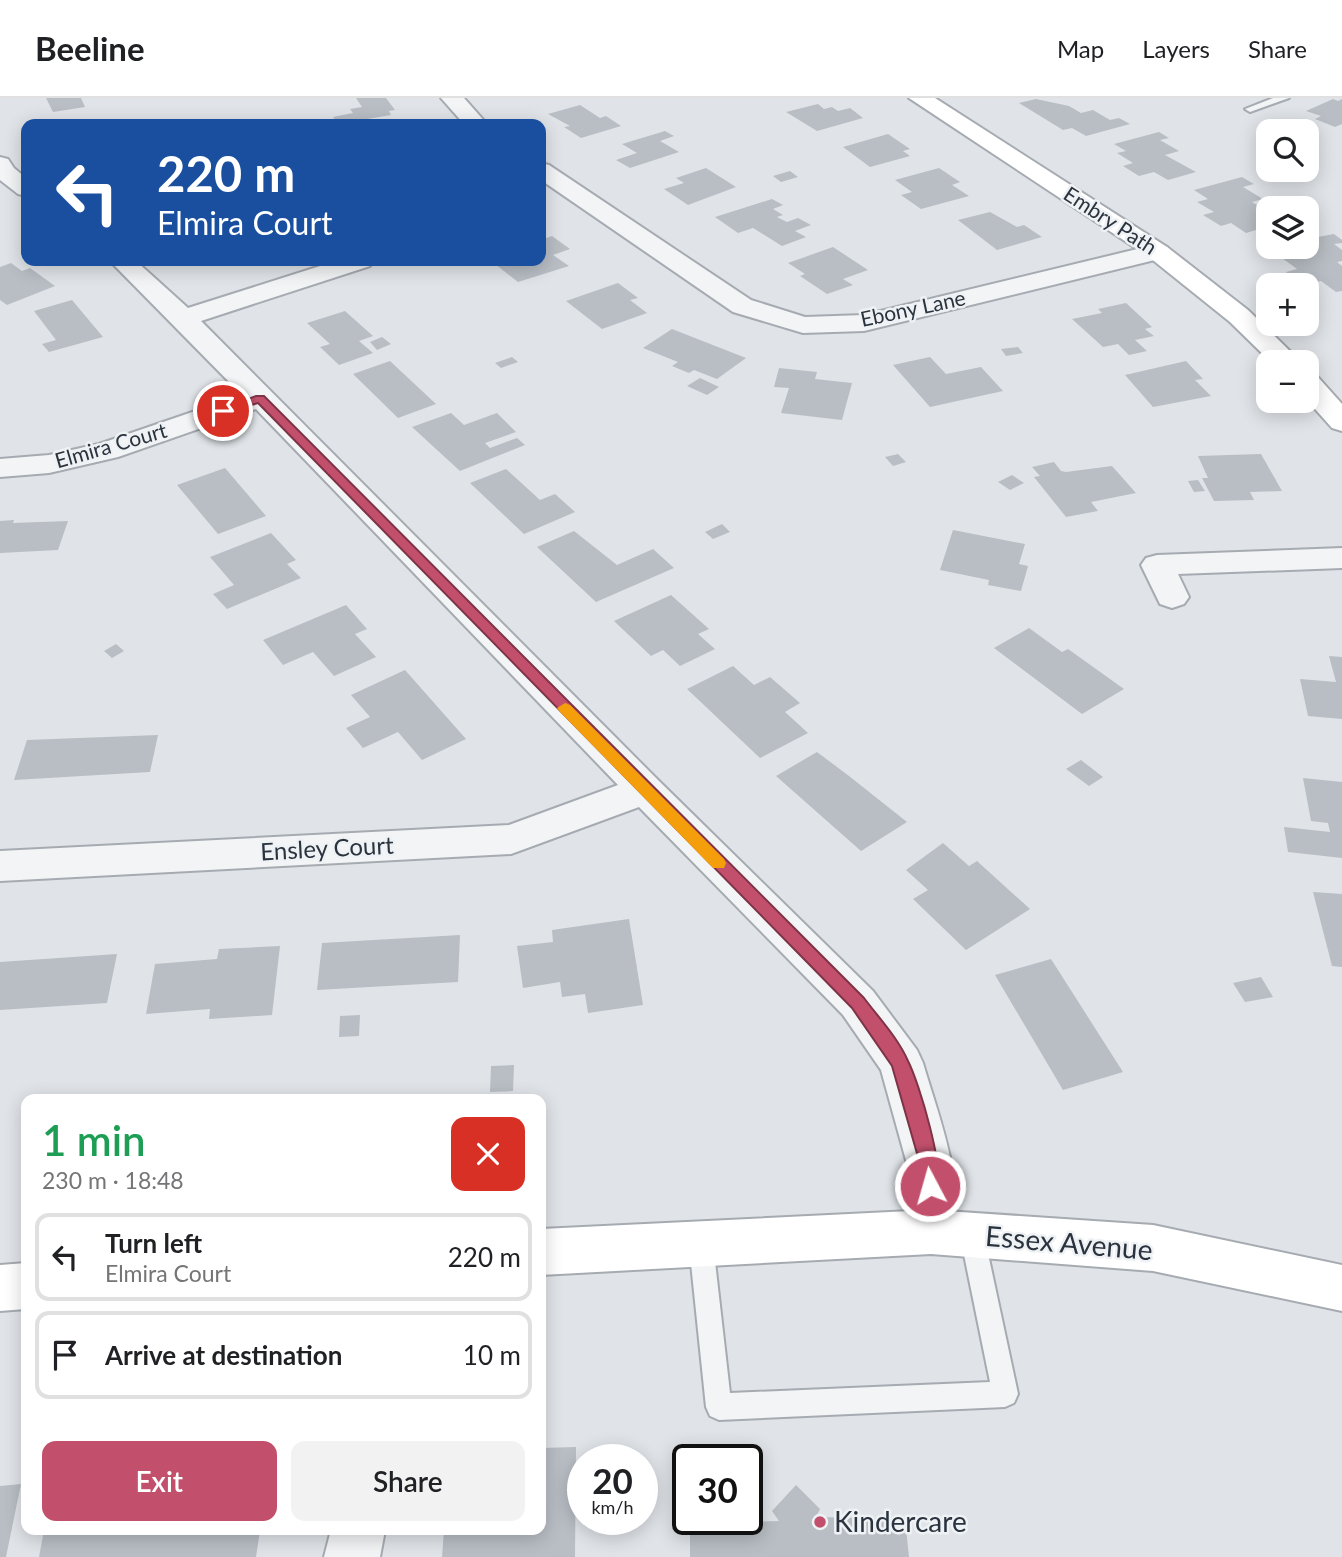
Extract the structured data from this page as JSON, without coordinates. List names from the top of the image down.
{
  "streets": {
    "street": [
      "Embry Path",
      "Ebony Lane",
      "Elmira Court",
      "Ensley Court",
      "Essex Avenue"
    ]
  },
  "crossings": [
    ["Embry Path", "Ebony Lane"]
  ],
  "places": ["Kindercare"],
  "page": {
    "header": "Beeline",
    "nav": ["Map", "Layers", "Share"],
    "map_buttons": ["+", "−"],
    "turn": ["220 m", "Elmira Court"],
    "heading": ["1 min", "230 m · 18:48"],
    "list": [
      {
        "name": "Turn left",
        "note": "Elmira Court",
        "value": "220 m"
      },
      {
        "name": "Arrive at destination",
        "value": "10 m"
      }
    ],
    "buttons": ["Exit", "Share"],
    "speed": "20 km/h",
    "limit": "30"
  }
}
